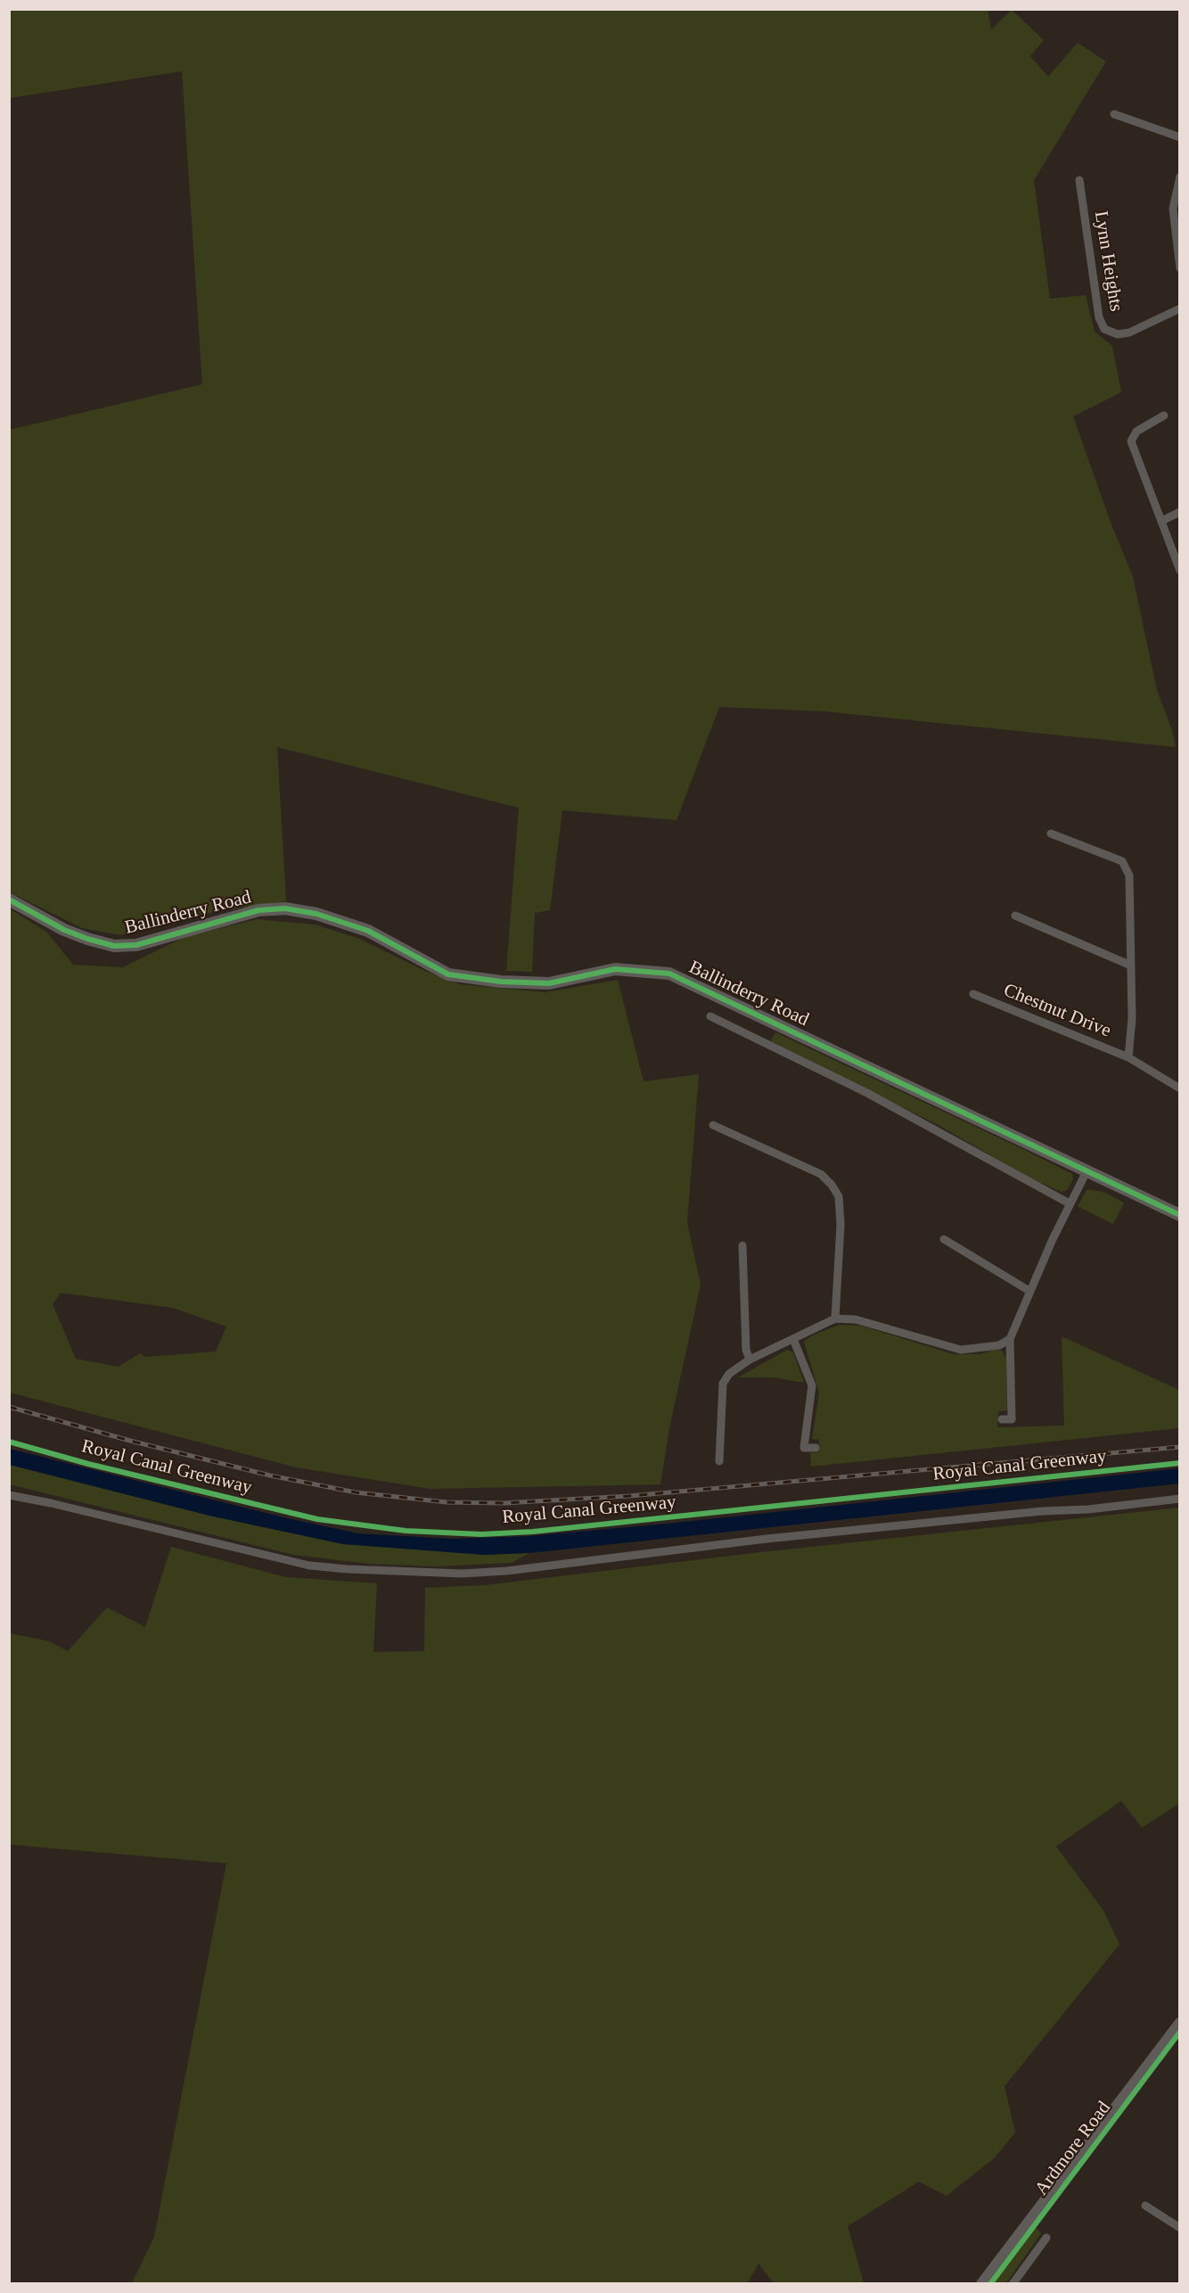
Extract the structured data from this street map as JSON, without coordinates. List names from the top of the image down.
{
  "streets": {
    "street": [
      "Lynn Heights",
      "Ballinderry Road",
      "Chestnut Drive",
      "Ardmore Road"
    ],
    "cycle path": ["Royal Canal Greenway"]
  }
}
